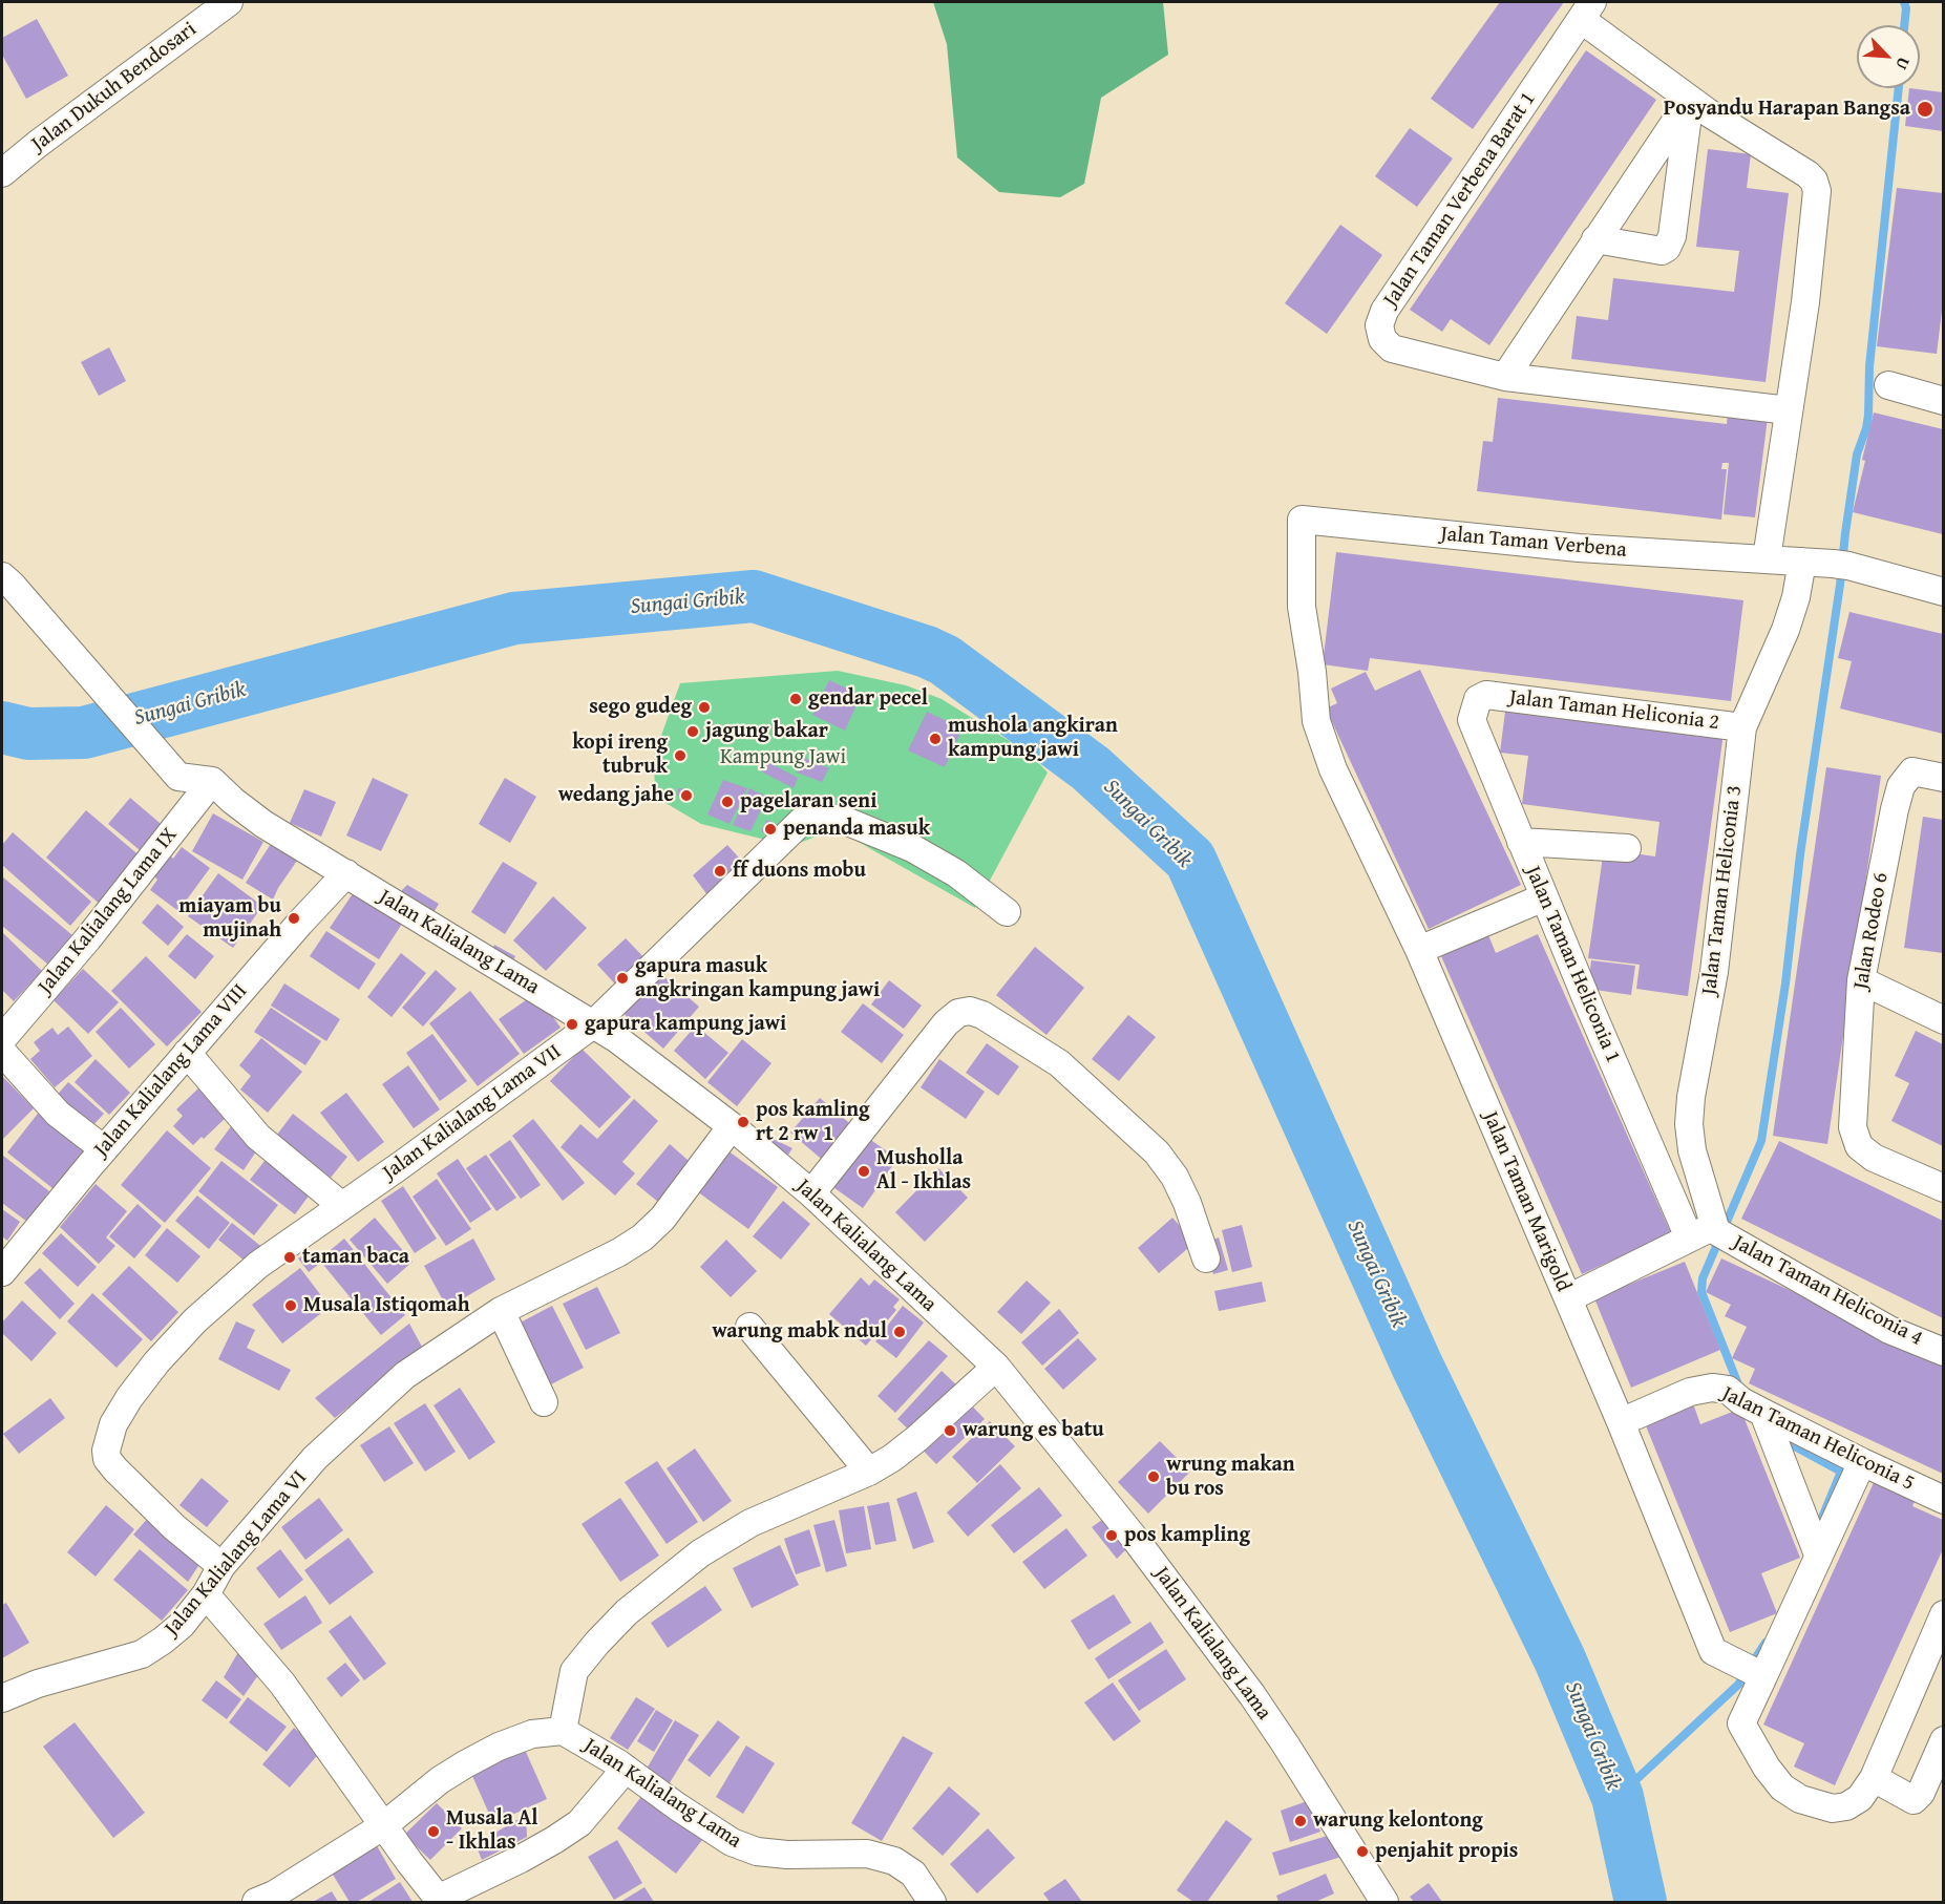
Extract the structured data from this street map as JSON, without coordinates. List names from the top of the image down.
{
  "streets": {
    "street": [
      "Jalan Dukuh Bendosari",
      "Jalan Taman Verbena Barat 1",
      "Jalan Taman Verbena",
      "Jalan Taman Heliconia 2",
      "Jalan Taman Heliconia 3",
      "Jalan Kalialang Lama IX",
      "Jalan Rodeo 6",
      "Jalan Kalialang Lama",
      "Jalan Taman Heliconia 1",
      "Jalan Kalialang Lama VIII",
      "Jalan Kalialang Lama VII",
      "Jalan Taman Marigold",
      "Jalan Taman Heliconia 4",
      "Jalan Taman Heliconia 5",
      "Jalan Kalialang Lama VI"
    ]
  },
  "crossings": [
    ["Jalan Taman Verbena Barat 1", "Jalan Taman Verbena"],
    ["Jalan Taman Verbena", "Jalan Taman Heliconia 3"],
    ["Jalan Taman Verbena", "Jalan Taman Marigold"],
    ["Jalan Taman Heliconia 2", "Jalan Taman Heliconia 3"],
    ["Jalan Taman Heliconia 2", "Jalan Taman Heliconia 1"],
    ["Jalan Taman Heliconia 3", "Jalan Taman Heliconia 4"],
    ["Jalan Kalialang Lama IX", "Jalan Kalialang Lama"],
    ["Jalan Kalialang Lama", "Jalan Kalialang Lama VIII"],
    ["Jalan Kalialang Lama", "Jalan Kalialang Lama VII"],
    ["Jalan Kalialang Lama", "Jalan Kalialang Lama VI"],
    ["Jalan Kalialang Lama VII", "Jalan Kalialang Lama VI"],
    ["Jalan Taman Marigold", "Jalan Taman Heliconia 5"]
  ],
  "water": ["Sungai Gribik"],
  "parks": ["Kampung Jawi"],
  "places": [
    "Posyandu Harapan Bangsa",
    "gendar pecel",
    "sego gudeg",
    "jagung bakar",
    "mushola angkiran kampung jawi",
    "kopi ireng tubruk",
    "wedang jahe",
    "pagelaran seni",
    "penanda masuk",
    "ff duons mobu",
    "miayam bu mujinah",
    "gapura masuk angkringan kampung jawi",
    "gapura kampung jawi",
    "pos kamling rt 2 rw 1",
    "Musholla Al - Ikhlas",
    "taman baca",
    "Musala Istiqomah",
    "warung mabk ndul",
    "warung es batu",
    "wrung makan bu ros",
    "pos kampling",
    "warung kelontong",
    "Musala Al - Ikhlas",
    "penjahit propis"
  ],
  "north": "bottom right"
}
